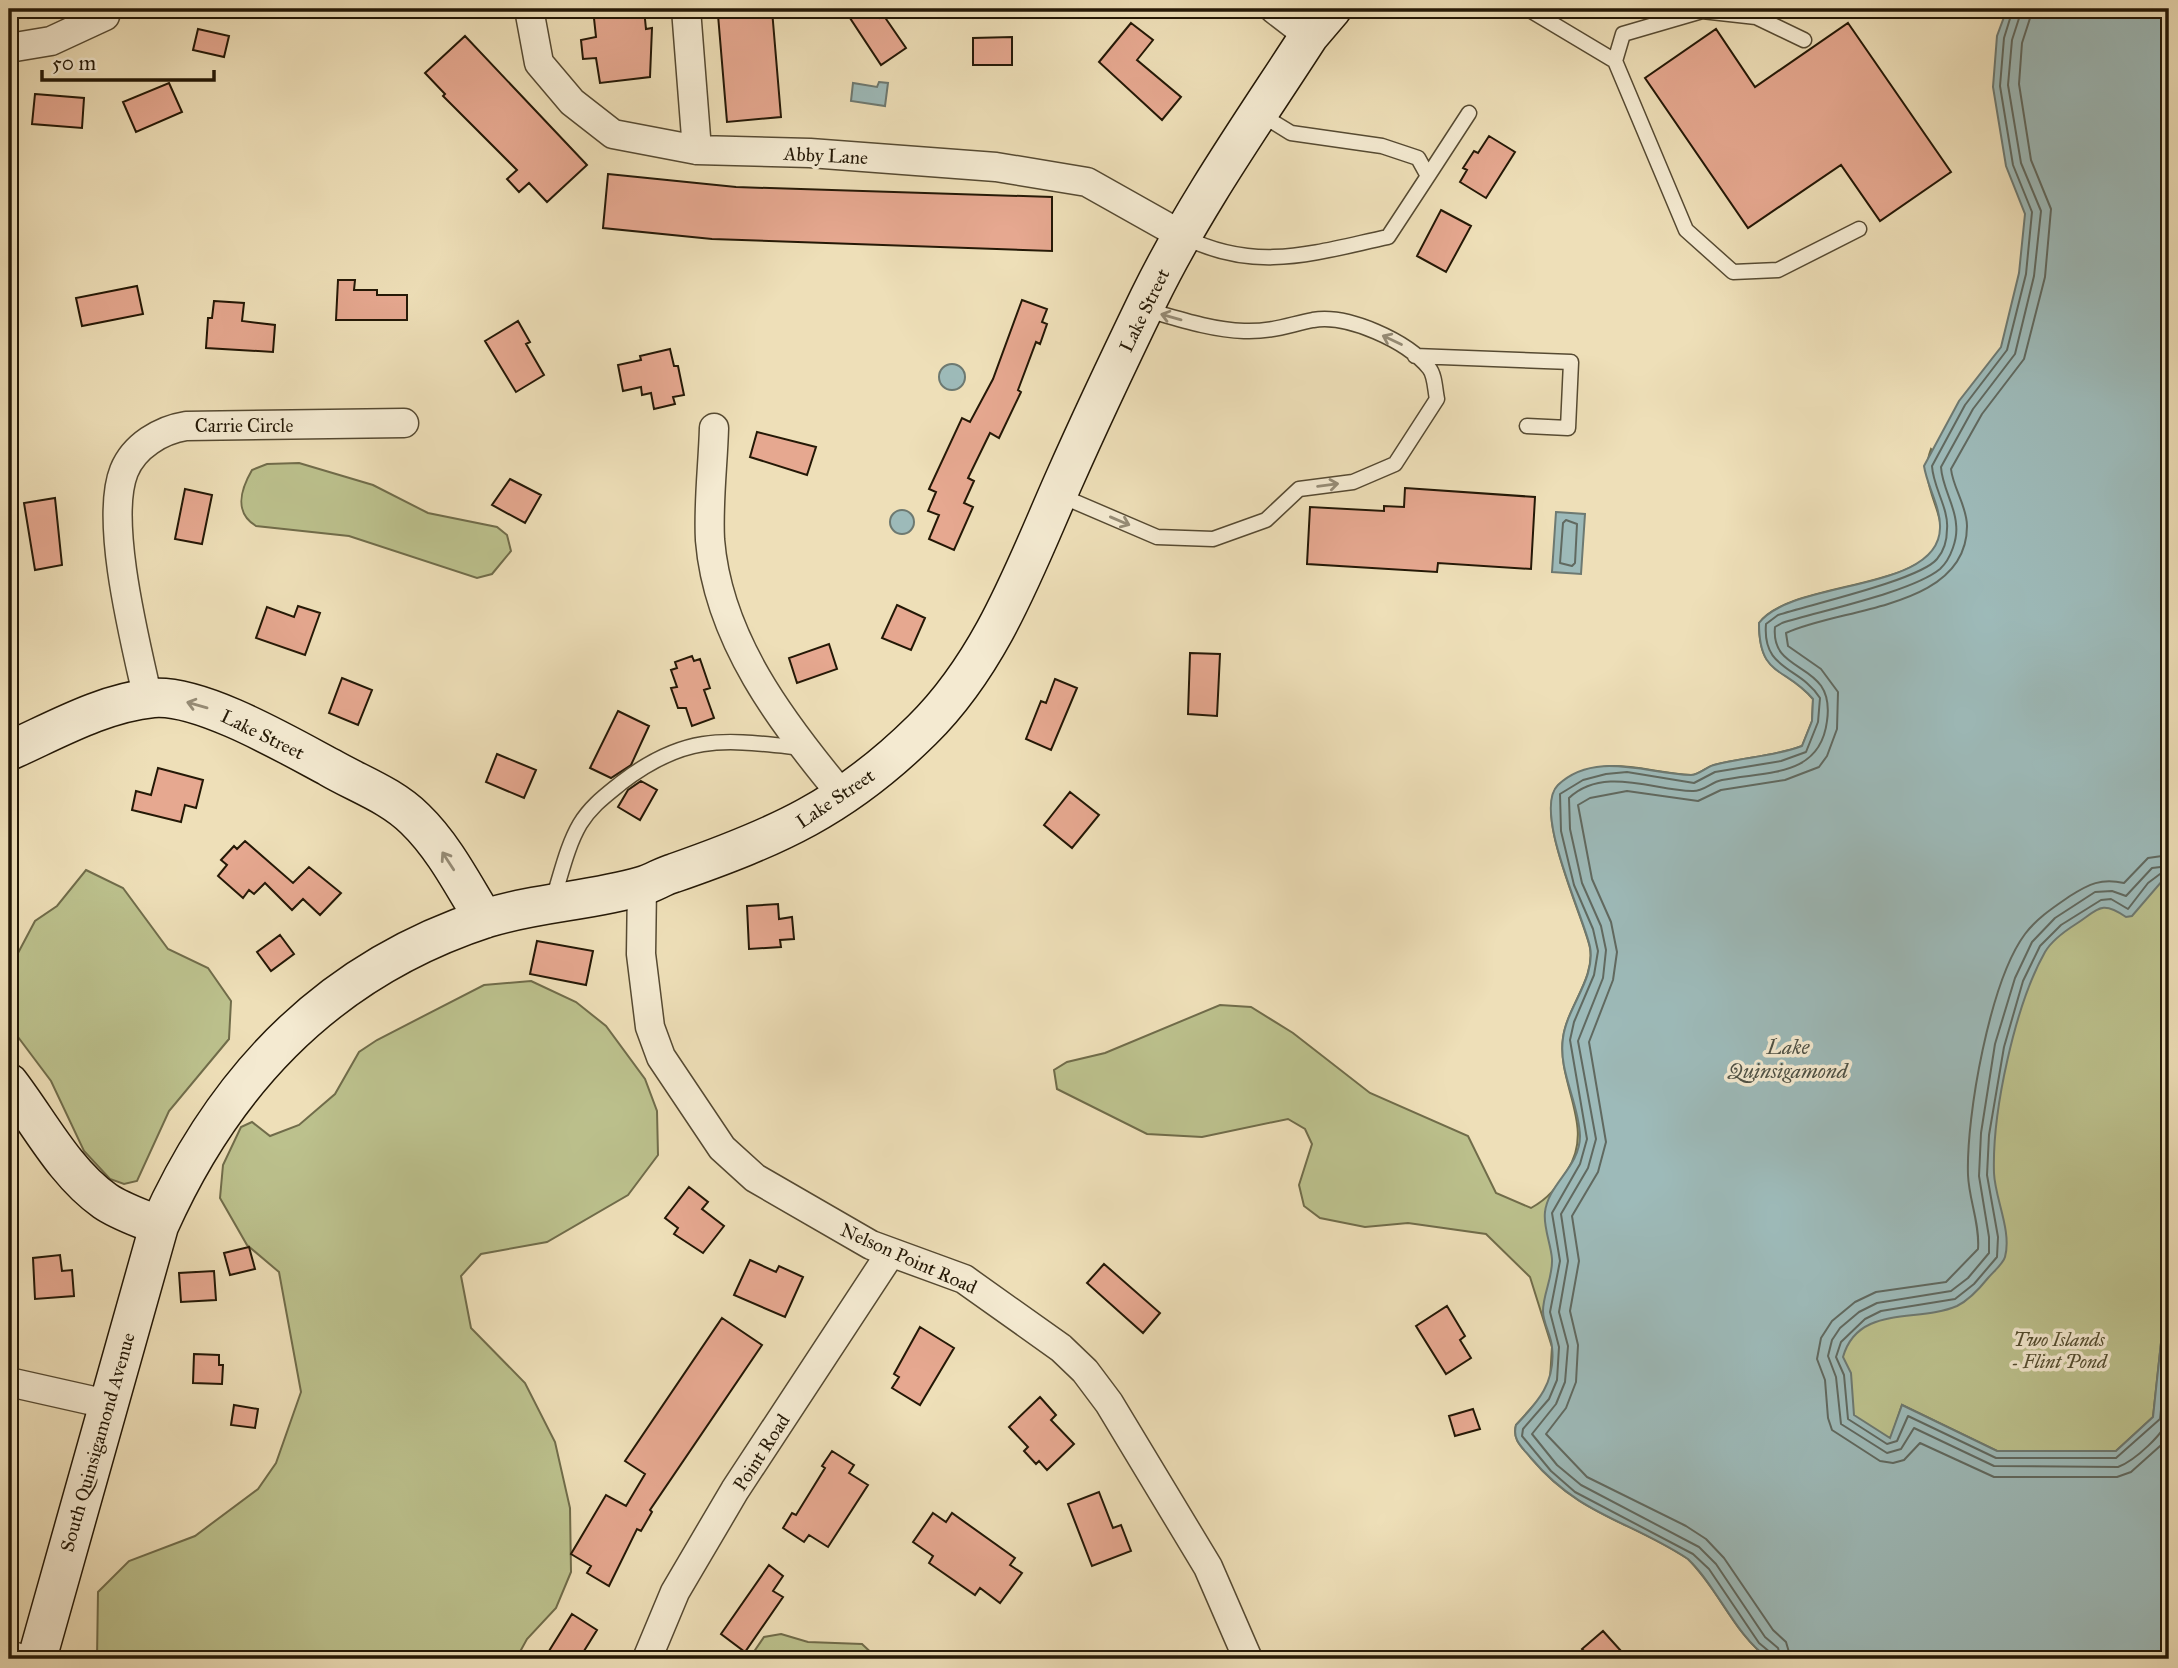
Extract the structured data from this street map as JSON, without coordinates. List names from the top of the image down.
{
  "streets": {
    "main road": ["Lake Street", "South Quinsigamond Avenue"],
    "street": [
      "Abby Lane",
      "Carrie Circle",
      "Nelson Point Road",
      "Point Road"
    ]
  },
  "crossings": [
    ["Abby Lane", "Lake Street"],
    ["Lake Street", "Carrie Circle"],
    ["Lake Street", "Nelson Point Road"],
    ["Lake Street", "South Quinsigamond Avenue"],
    ["Nelson Point Road", "Point Road"]
  ],
  "water": ["Lake Quinsigamond"],
  "parks": ["Two Islands - Flint Pond"],
  "scale_bar": "50 m"
}
